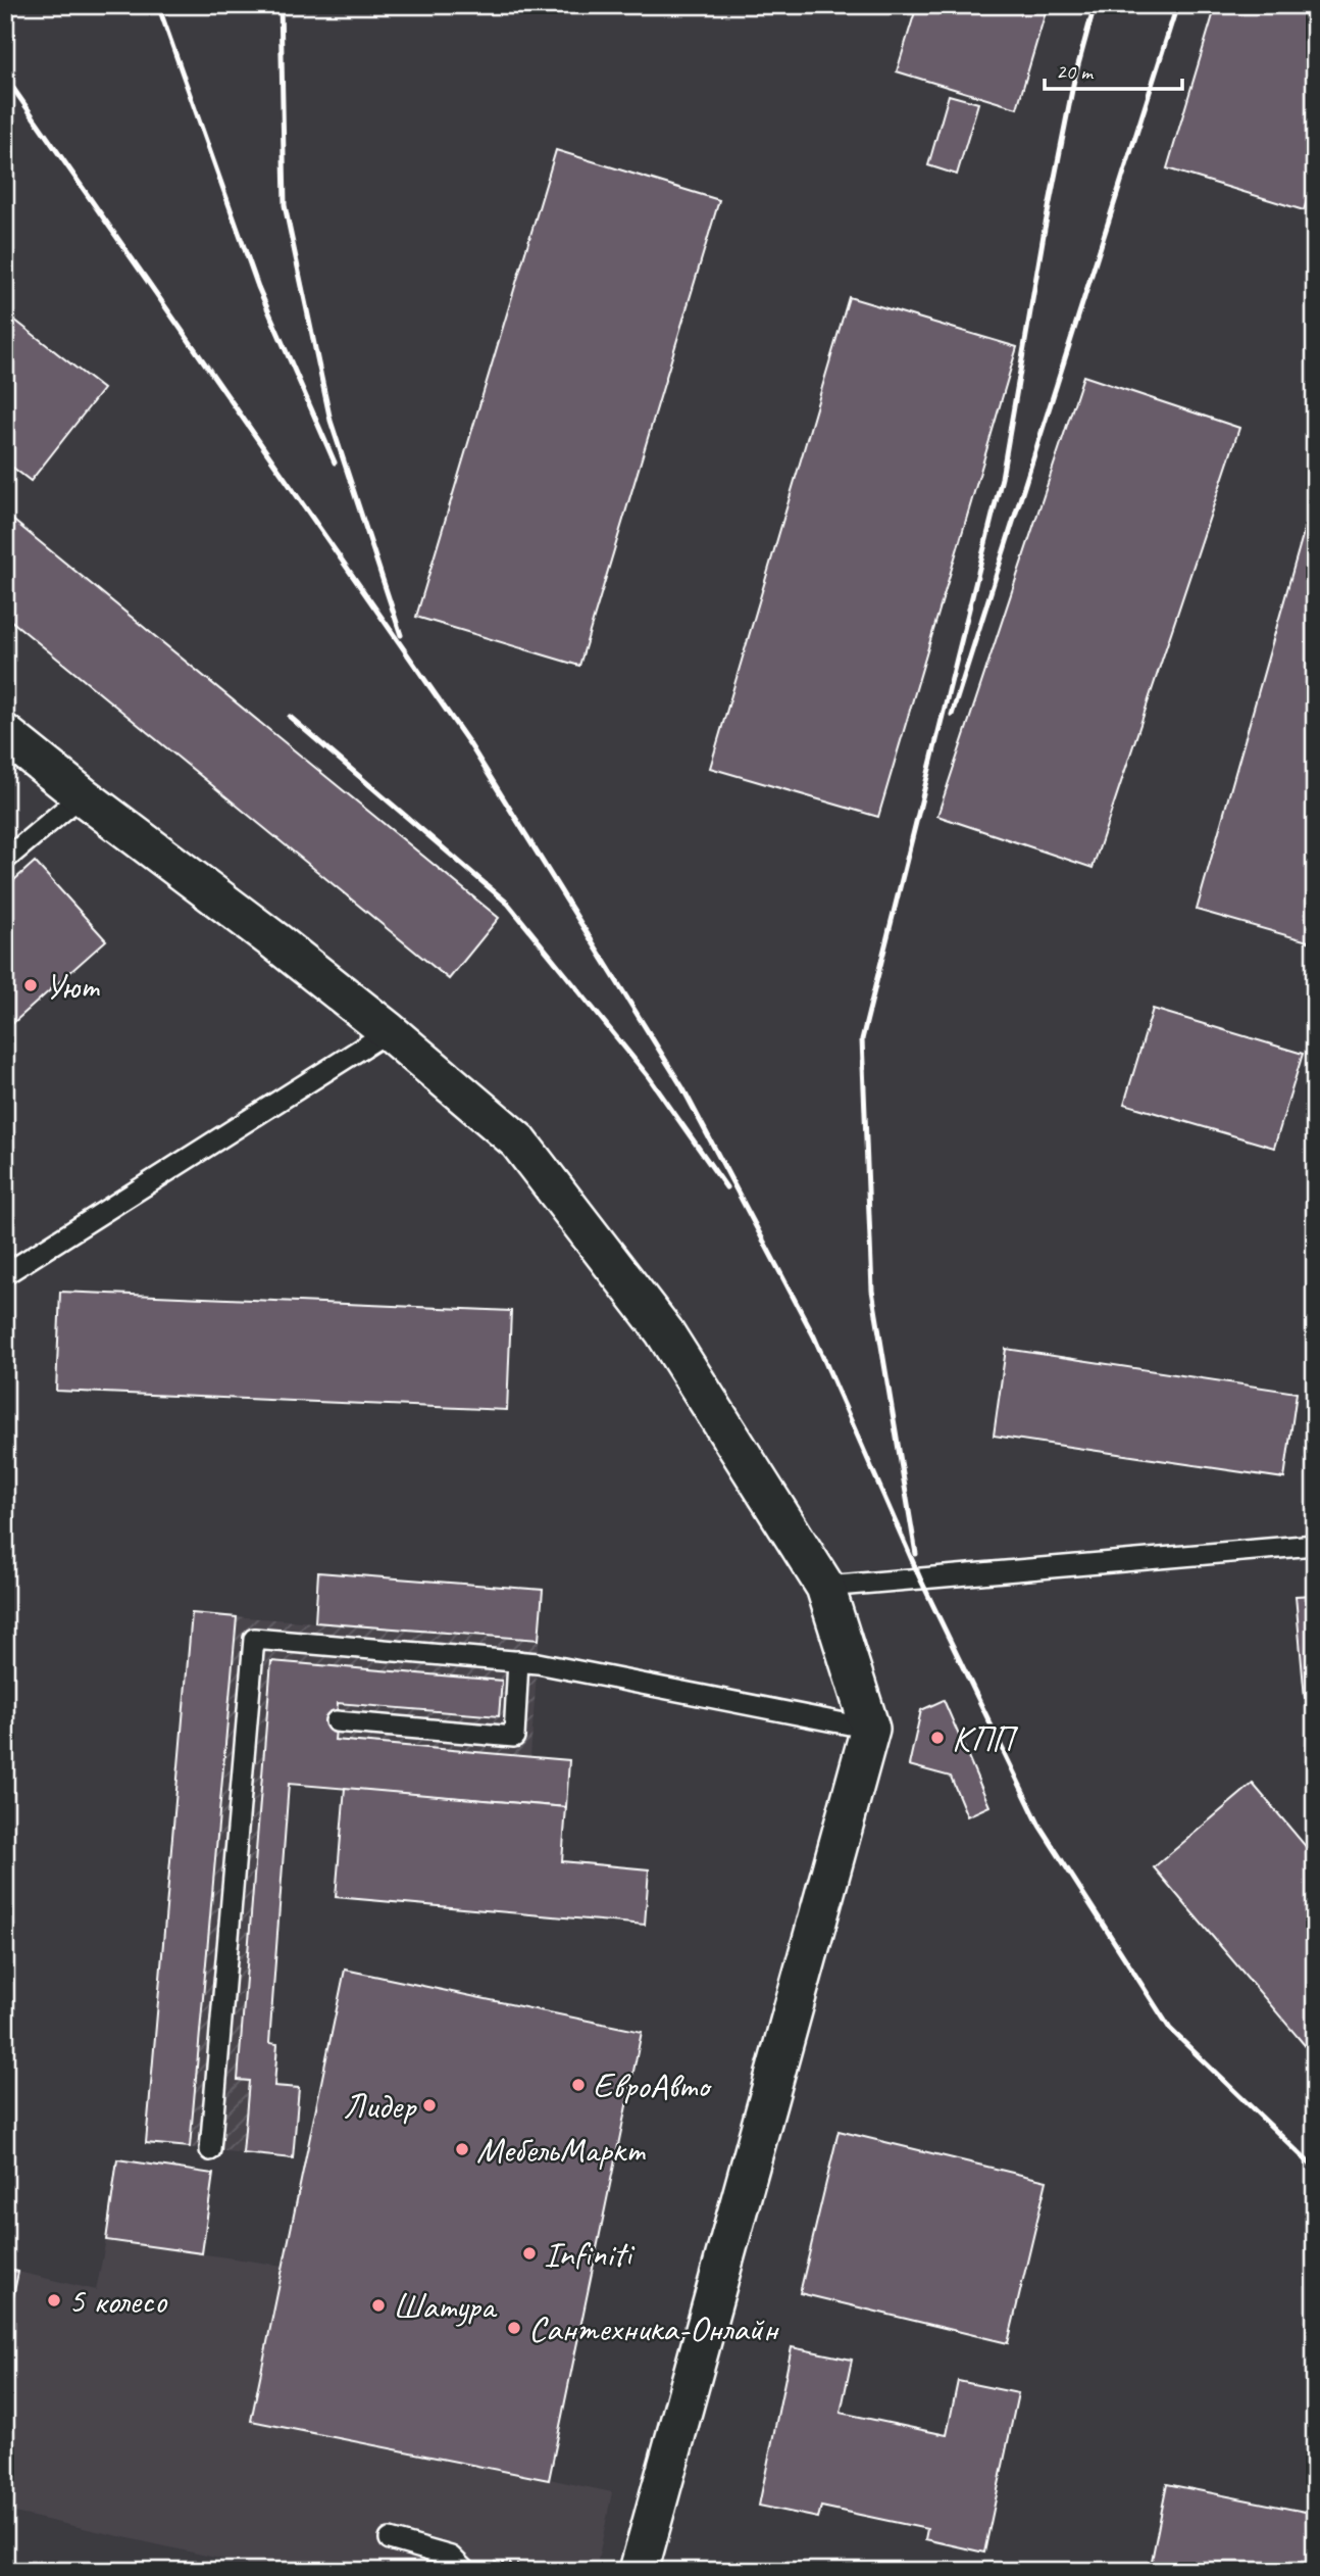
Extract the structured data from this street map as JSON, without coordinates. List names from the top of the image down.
{
  "places": [
    "Уют",
    "КПП",
    "ЕвроАвто",
    "Лидер",
    "МебельМаркт",
    "Infiniti",
    "5 колесо",
    "Шатура",
    "Сантехника-Онлайн"
  ],
  "scale_bar": "20 m"
}
